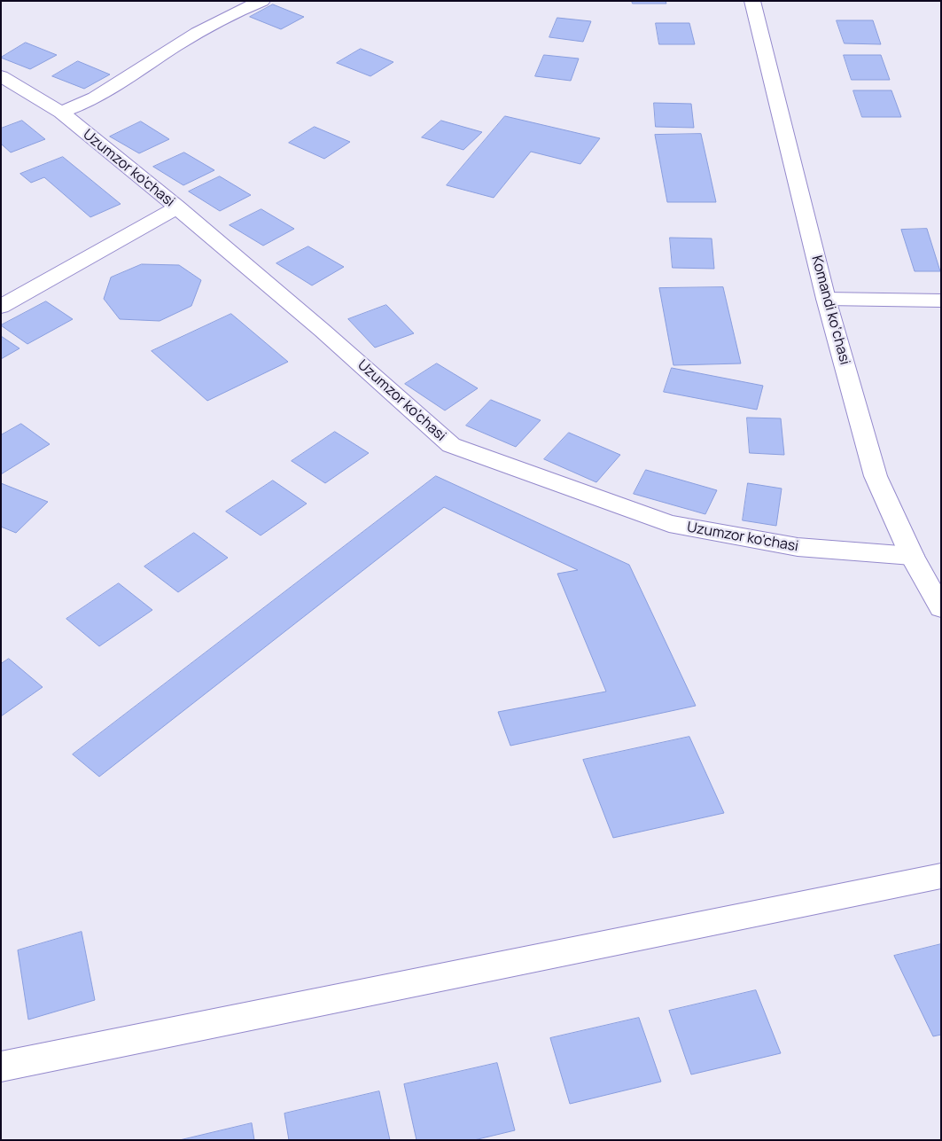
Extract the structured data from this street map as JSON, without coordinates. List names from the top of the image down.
{
  "streets": {
    "street": ["Uzumzor ko'chasi", "Komandi ko‘chasi"]
  },
  "crossings": [
    ["Uzumzor ko'chasi", "Komandi ko‘chasi"]
  ]
}
